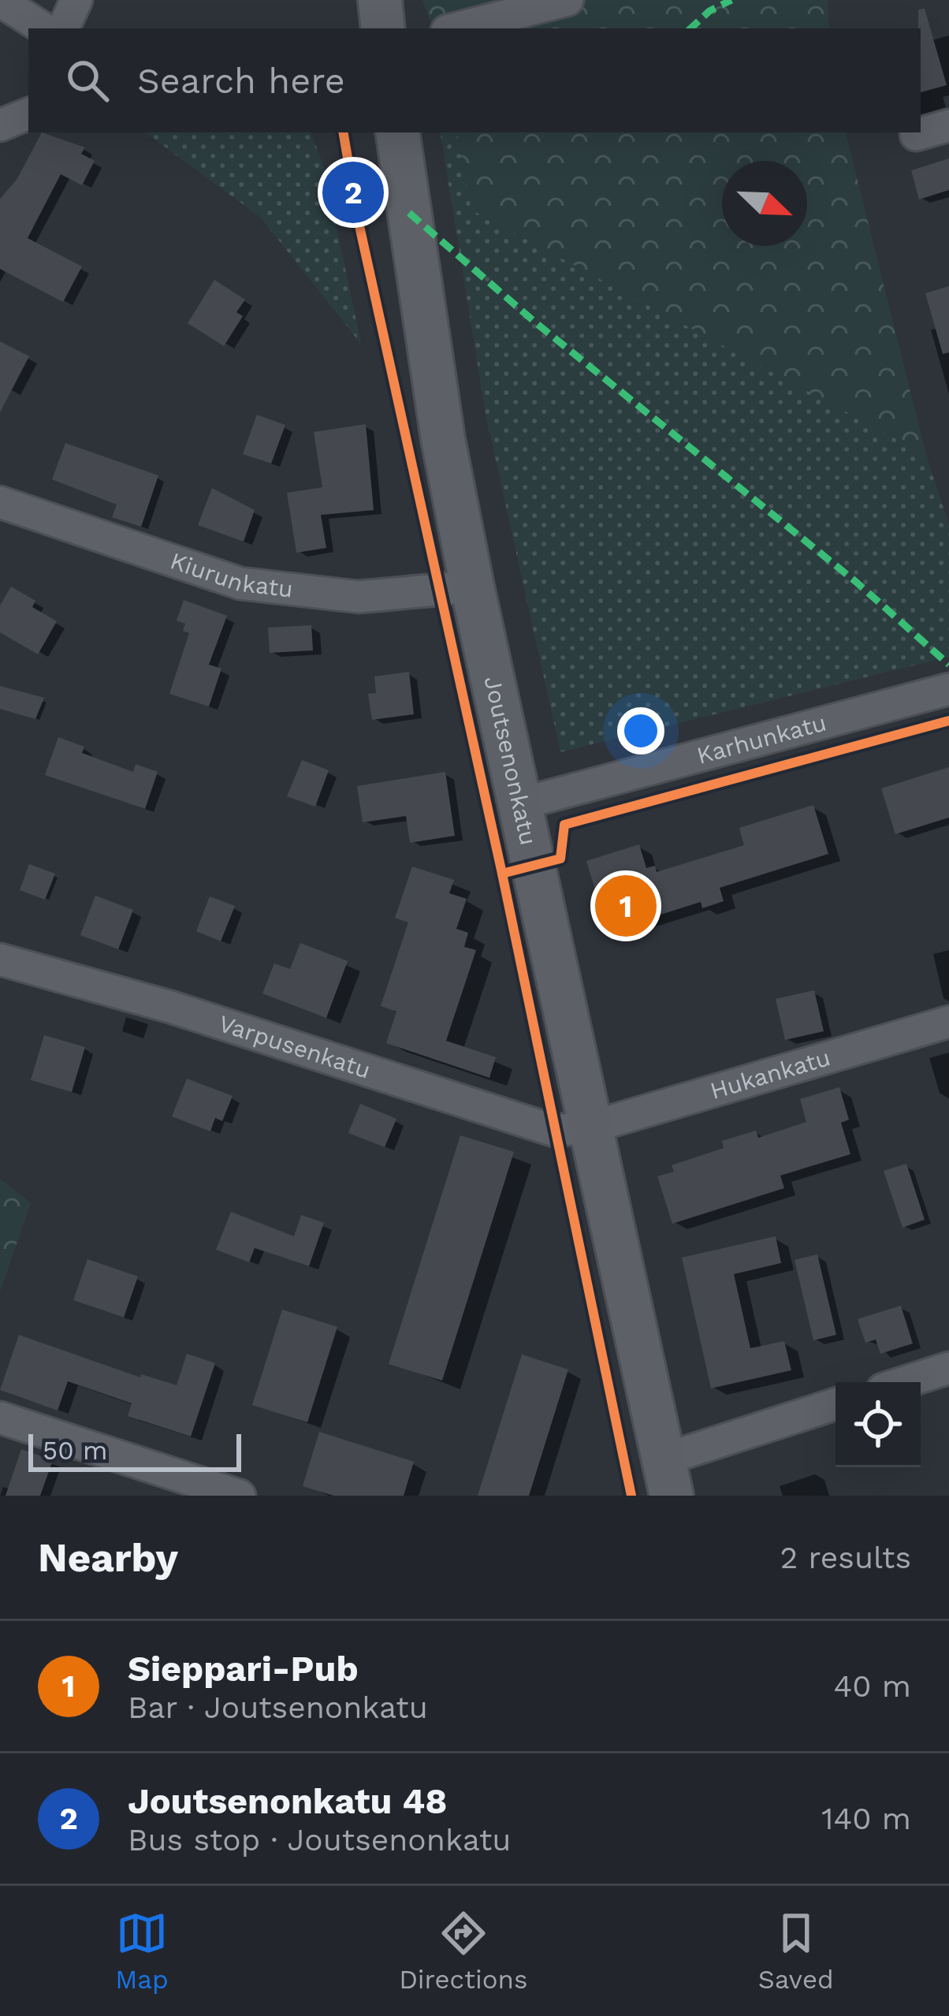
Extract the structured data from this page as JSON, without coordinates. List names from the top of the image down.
{
  "streets": {
    "main road": ["Joutsenonkatu"],
    "street": [
      "Kiurunkatu",
      "Karhunkatu",
      "Varpusenkatu",
      "Hukankatu"
    ]
  },
  "crossings": [
    ["Kiurunkatu", "Joutsenonkatu"],
    ["Karhunkatu", "Joutsenonkatu"],
    ["Joutsenonkatu", "Varpusenkatu"],
    ["Joutsenonkatu", "Hukankatu"],
    ["Varpusenkatu", "Hukankatu"]
  ],
  "scale_bar": "50 m",
  "north": "bottom right",
  "page": {
    "search": "Search here",
    "pins": ["2", "1"],
    "scale": "50 m",
    "heading": ["Nearby", "2 results"],
    "list": [
      {
        "mark": "1",
        "name": "Sieppari-Pub",
        "note": "Bar · Joutsenonkatu",
        "value": "40 m"
      },
      {
        "mark": "2",
        "name": "Joutsenonkatu 48",
        "note": "Bus stop · Joutsenonkatu",
        "value": "140 m"
      }
    ],
    "nav": ["Map", "Directions", "Saved"]
  }
}
